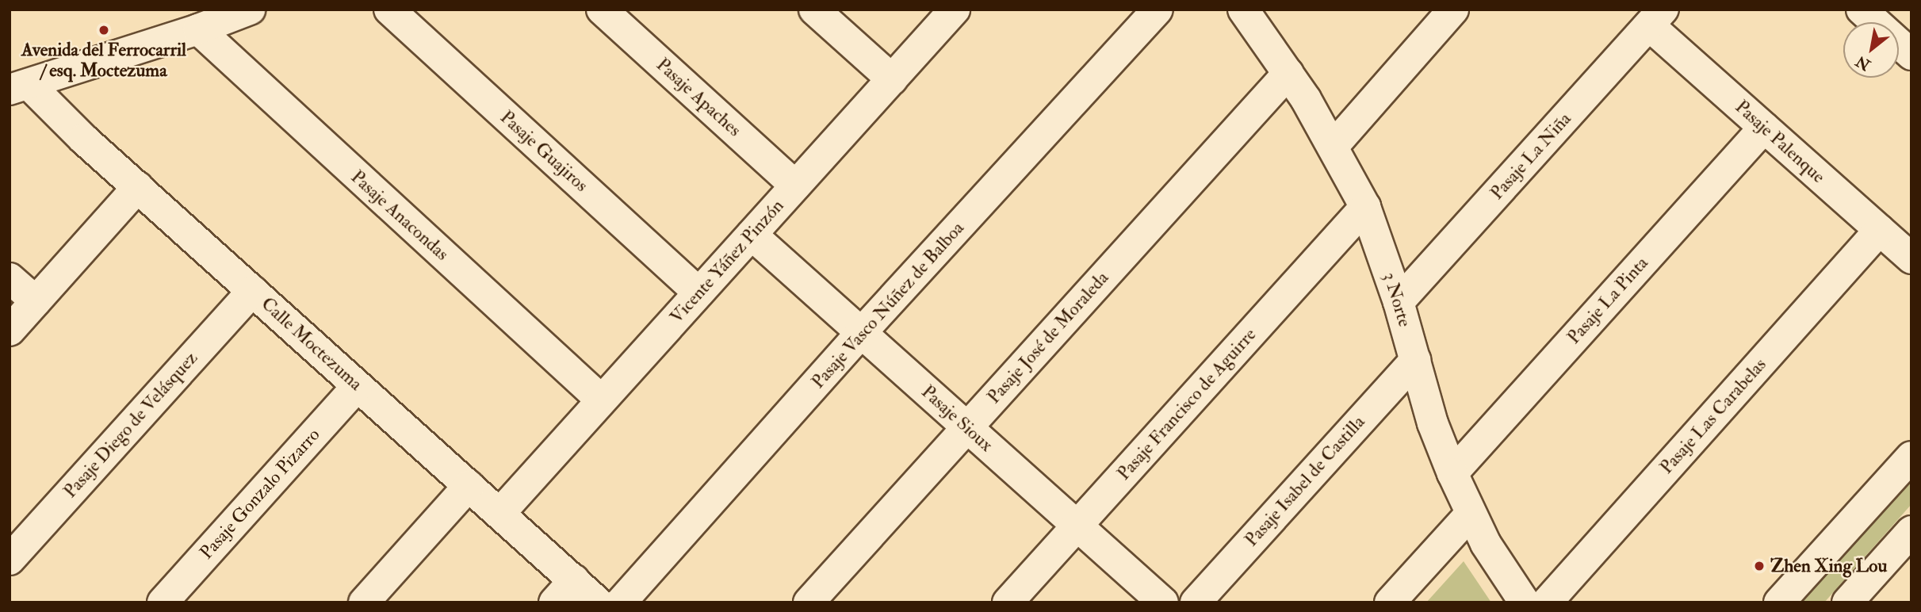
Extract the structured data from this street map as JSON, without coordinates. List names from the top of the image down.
{
  "streets": {
    "street": [
      "Pasaje Apaches",
      "Pasaje Palenque",
      "Pasaje Guajiros",
      "Pasaje La Niña",
      "Pasaje Anacondas",
      "Vicente Yáñez Pinzón",
      "3 Norte",
      "Pasaje La Pinta",
      "Pasaje Vasco Núñez de Balboa",
      "Pasaje José de Moraleda",
      "Calle Moctezuma",
      "Pasaje Francisco de Aguirre",
      "Pasaje Las Carabelas",
      "Pasaje Sioux",
      "Pasaje Diego de Velásquez",
      "Pasaje Isabel de Castilla",
      "Pasaje Gonzalo Pizarro"
    ]
  },
  "crossings": [
    ["Pasaje Apaches", "Vicente Yáñez Pinzón"],
    ["Pasaje Palenque", "Pasaje La Niña"],
    ["Pasaje Palenque", "Pasaje La Pinta"],
    ["Pasaje Palenque", "Pasaje Las Carabelas"],
    ["Pasaje Guajiros", "Vicente Yáñez Pinzón"],
    ["Pasaje La Niña", "3 Norte"],
    ["Pasaje Anacondas", "Vicente Yáñez Pinzón"],
    ["Vicente Yáñez Pinzón", "Calle Moctezuma"],
    ["Vicente Yáñez Pinzón", "Pasaje Sioux"],
    ["3 Norte", "Pasaje La Pinta"],
    ["3 Norte", "Pasaje José de Moraleda"],
    ["3 Norte", "Pasaje Francisco de Aguirre"],
    ["3 Norte", "Pasaje Isabel de Castilla"],
    ["Pasaje Vasco Núñez de Balboa", "Pasaje Sioux"],
    ["Pasaje José de Moraleda", "Pasaje Sioux"],
    ["Calle Moctezuma", "Pasaje Diego de Velásquez"],
    ["Calle Moctezuma", "Pasaje Gonzalo Pizarro"],
    ["Pasaje Francisco de Aguirre", "Pasaje Sioux"]
  ],
  "places": ["Avenida del Ferrocarril / esq. Moctezuma", "Zhen Xing Lou"],
  "north": "bottom left"
}
